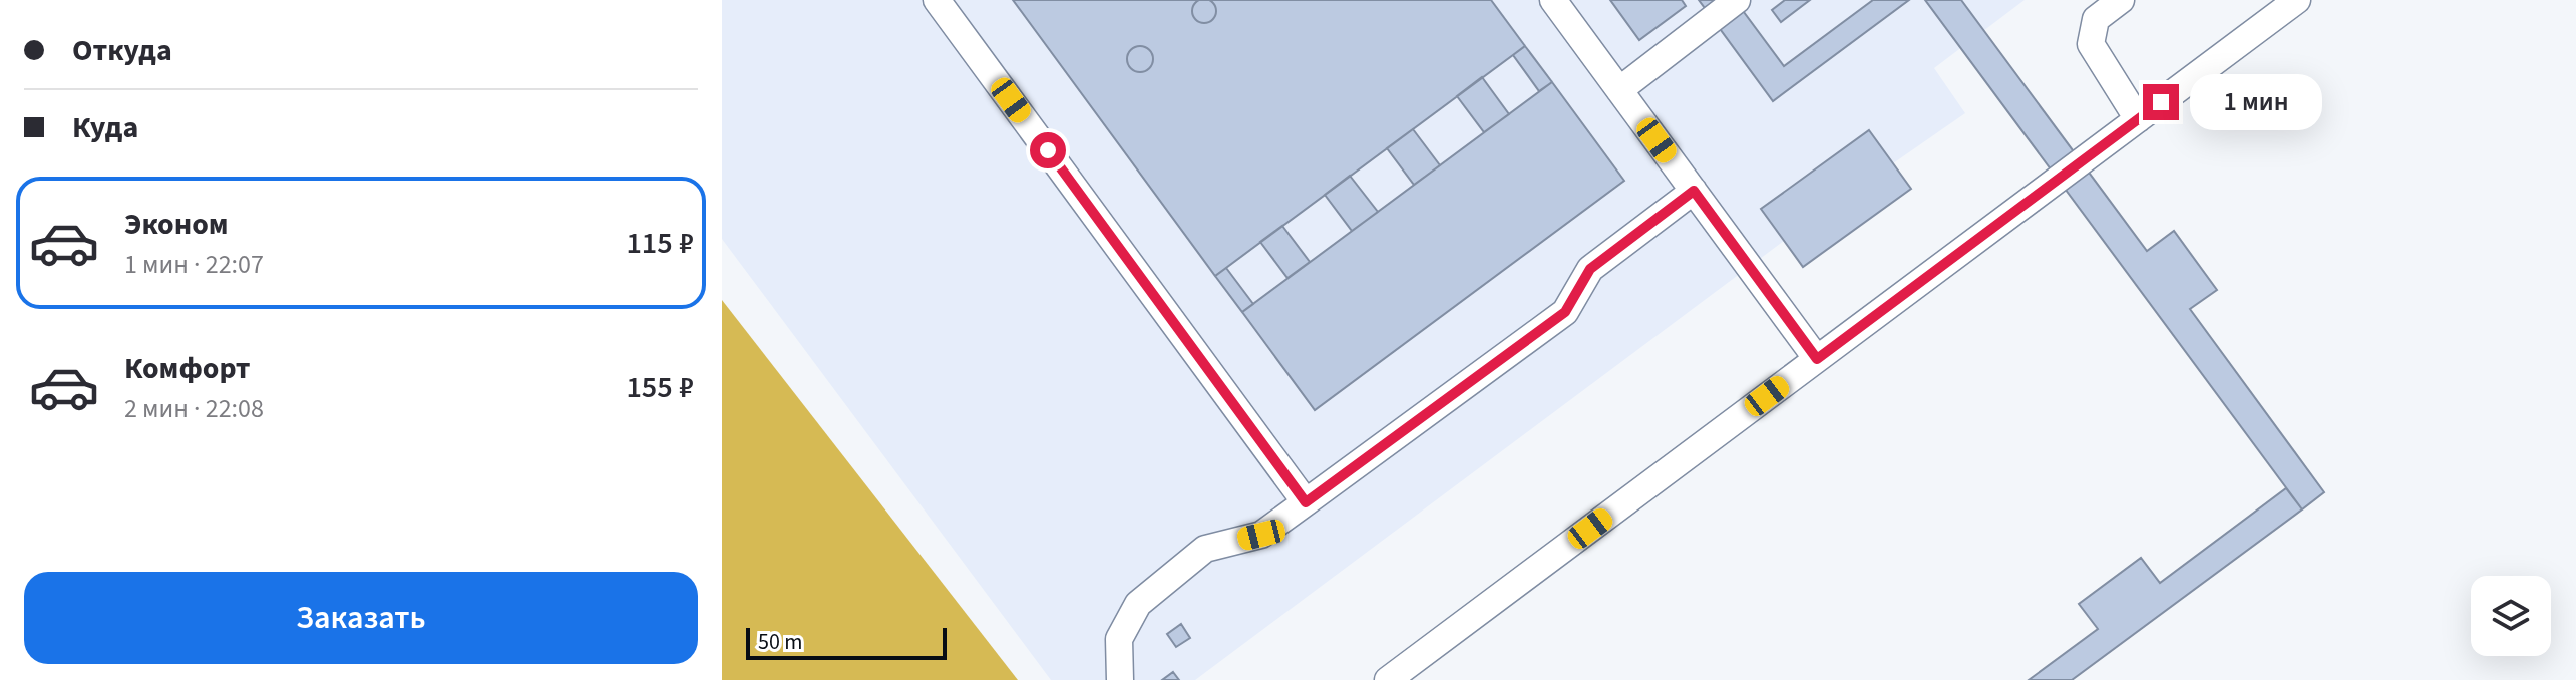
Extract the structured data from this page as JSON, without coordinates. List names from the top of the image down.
{
  "scale_bar": "50 m",
  "page": {
    "banner": ["Откуда", "Куда"],
    "bubble": "1 мин",
    "list": [
      {
        "name": "Эконом",
        "note": "1 мин · 22:07",
        "value": "115 ₽"
      },
      {
        "name": "Комфорт",
        "note": "2 мин · 22:08",
        "value": "155 ₽"
      }
    ],
    "buttons": "Заказать",
    "scale": "50 m"
  }
}
